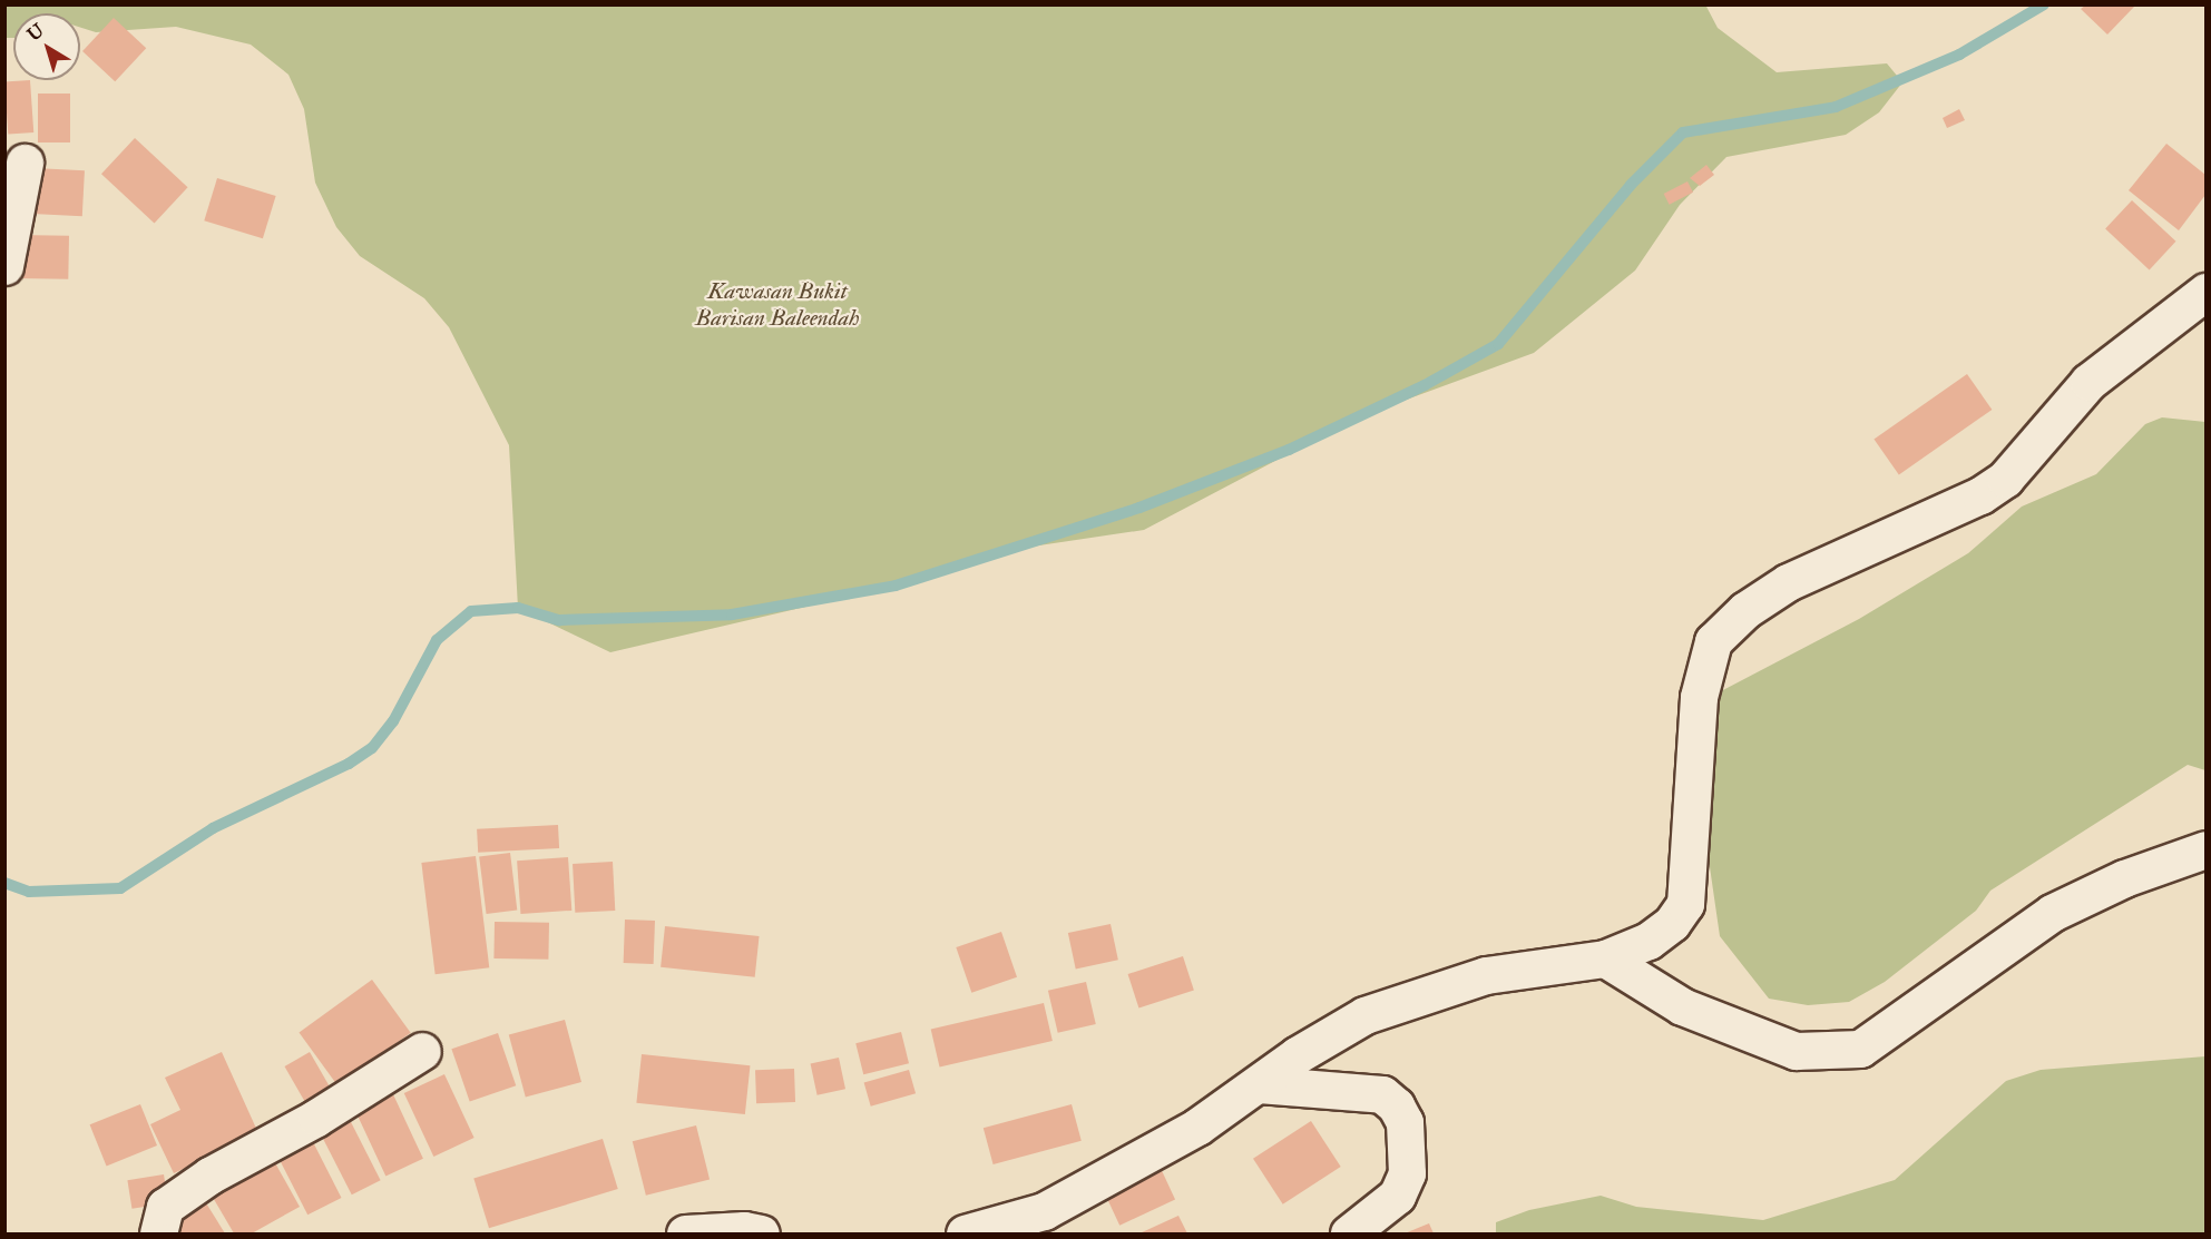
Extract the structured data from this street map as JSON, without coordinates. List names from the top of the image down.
{
  "parks": ["Kawasan Bukit Barisan Baleendah"],
  "north": "top left"
}
